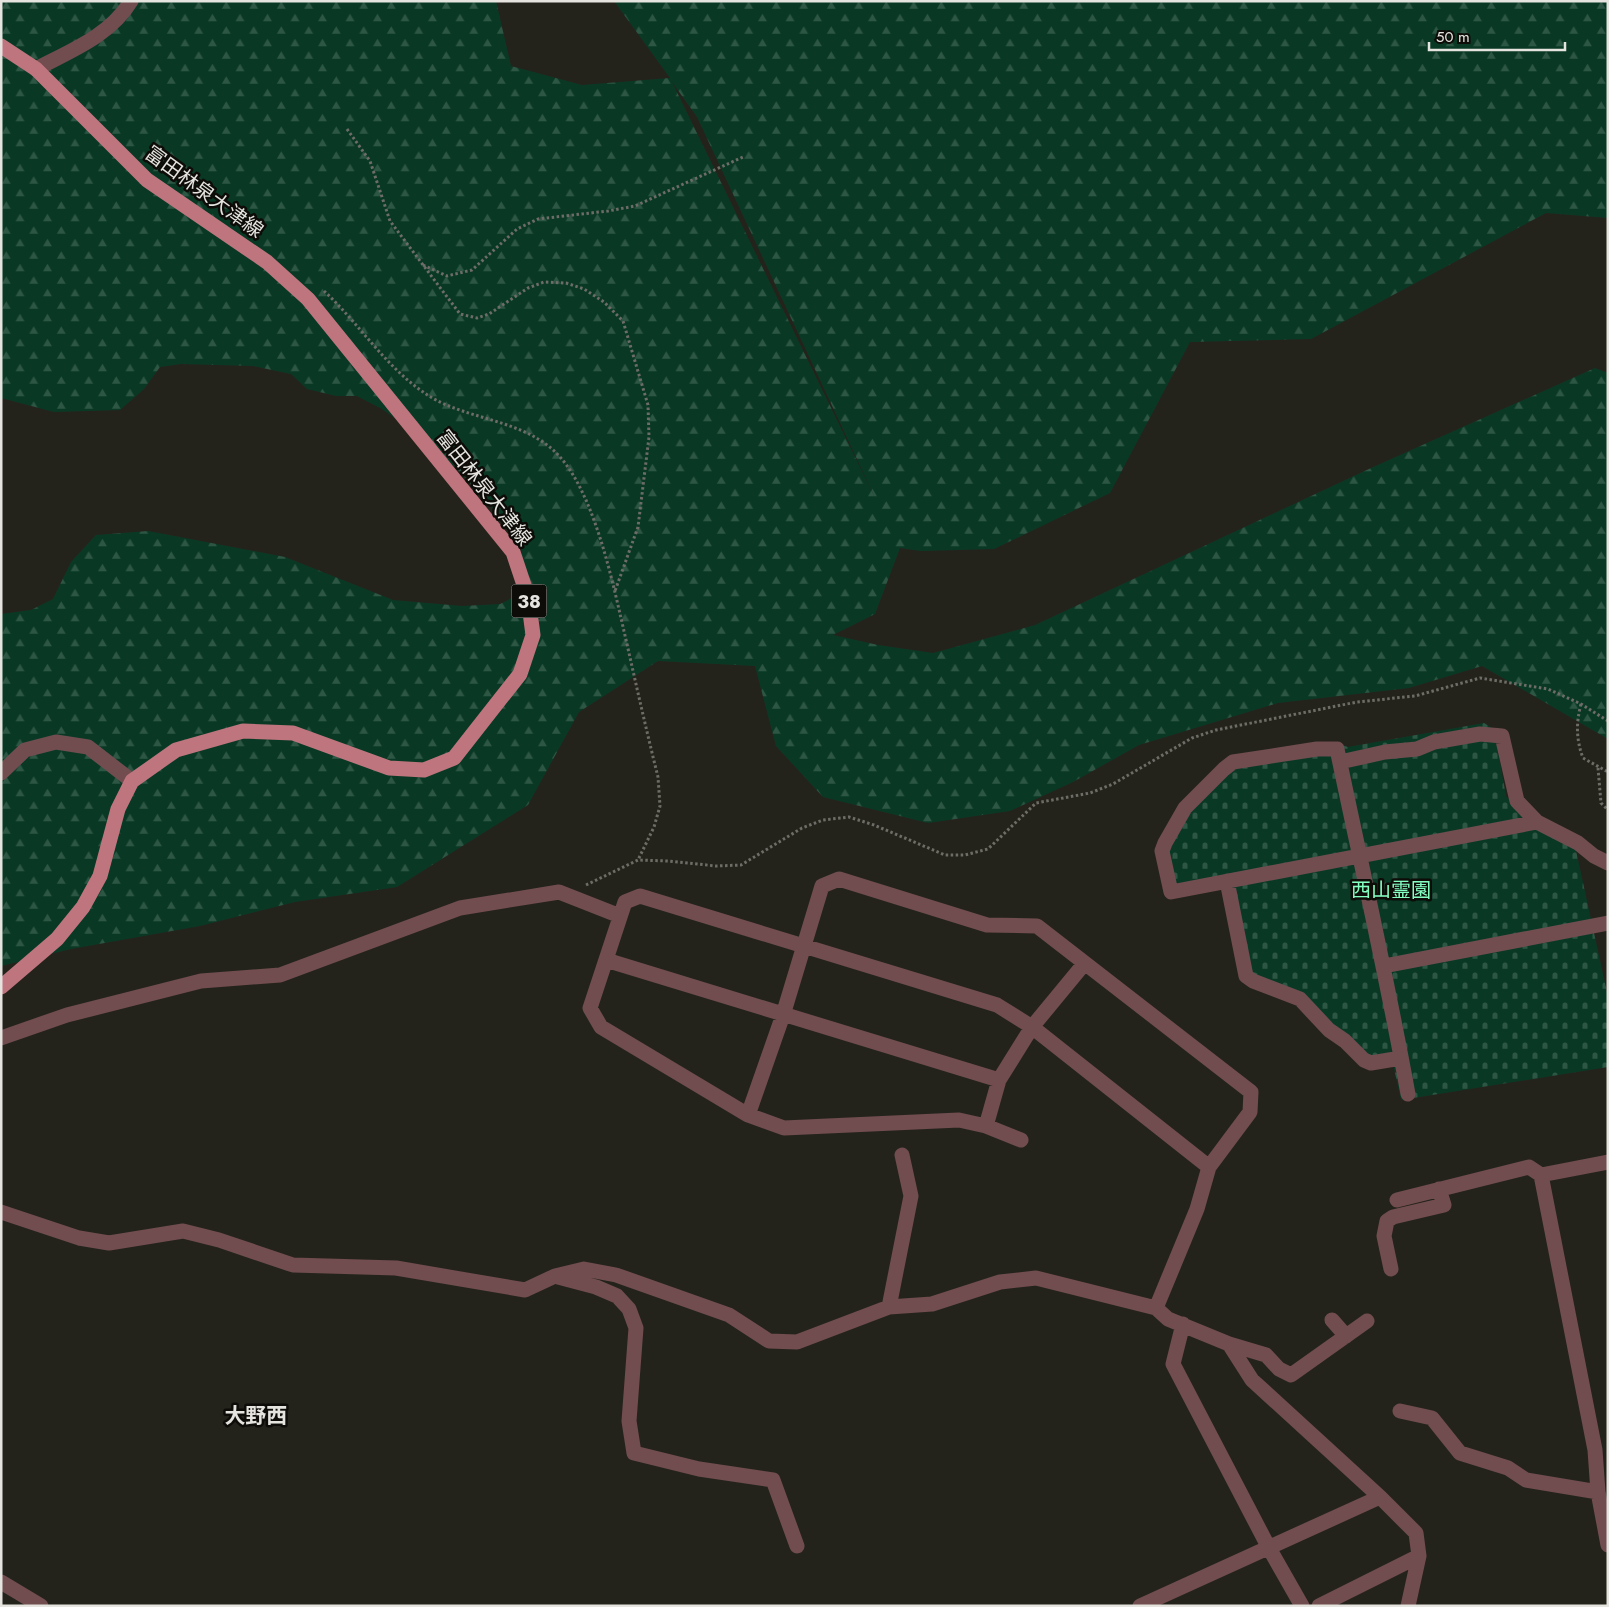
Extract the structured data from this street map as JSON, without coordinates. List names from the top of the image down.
{
  "streets": {
    "main road": ["富田林泉大津線", "38"]
  },
  "districts": ["大野西"],
  "parks": ["西山霊園"],
  "scale_bar": "50 m"
}
